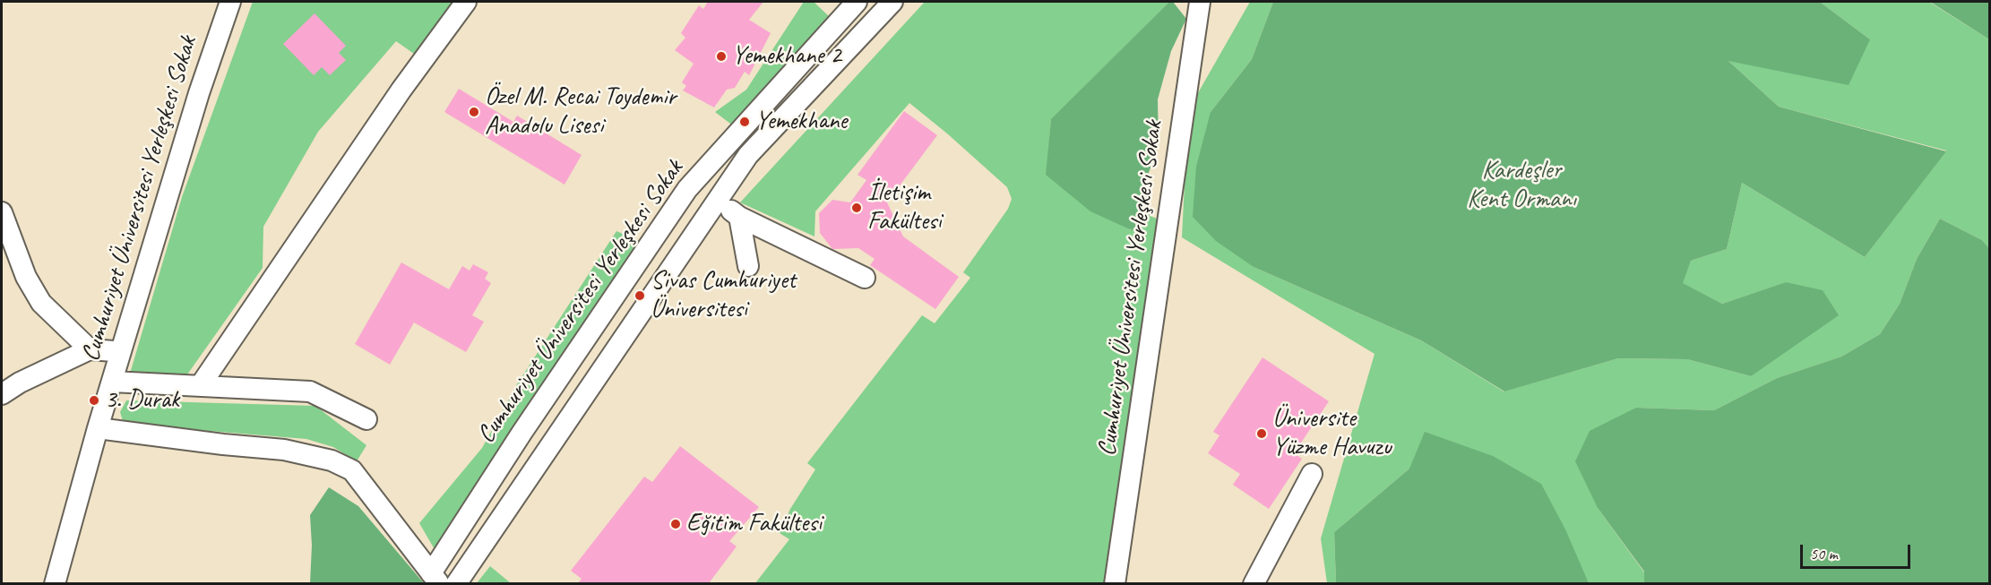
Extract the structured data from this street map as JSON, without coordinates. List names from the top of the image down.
{
  "streets": {
    "street": ["Cumhuriyet Üniversitesi Yerleşkesi Sokak"]
  },
  "parks": ["Kardeşler Kent Ormanı"],
  "places": [
    "Yemekhane 2",
    "Özel M. Recai Toydemir Anadolu Lisesi",
    "Yemekhane",
    "İletişim Fakültesi",
    "Sivas Cumhuriyet Üniversitesi",
    "3. Durak",
    "Üniversite Yüzme Havuzu",
    "Eğitim Fakültesi"
  ],
  "scale_bar": "50 m"
}
